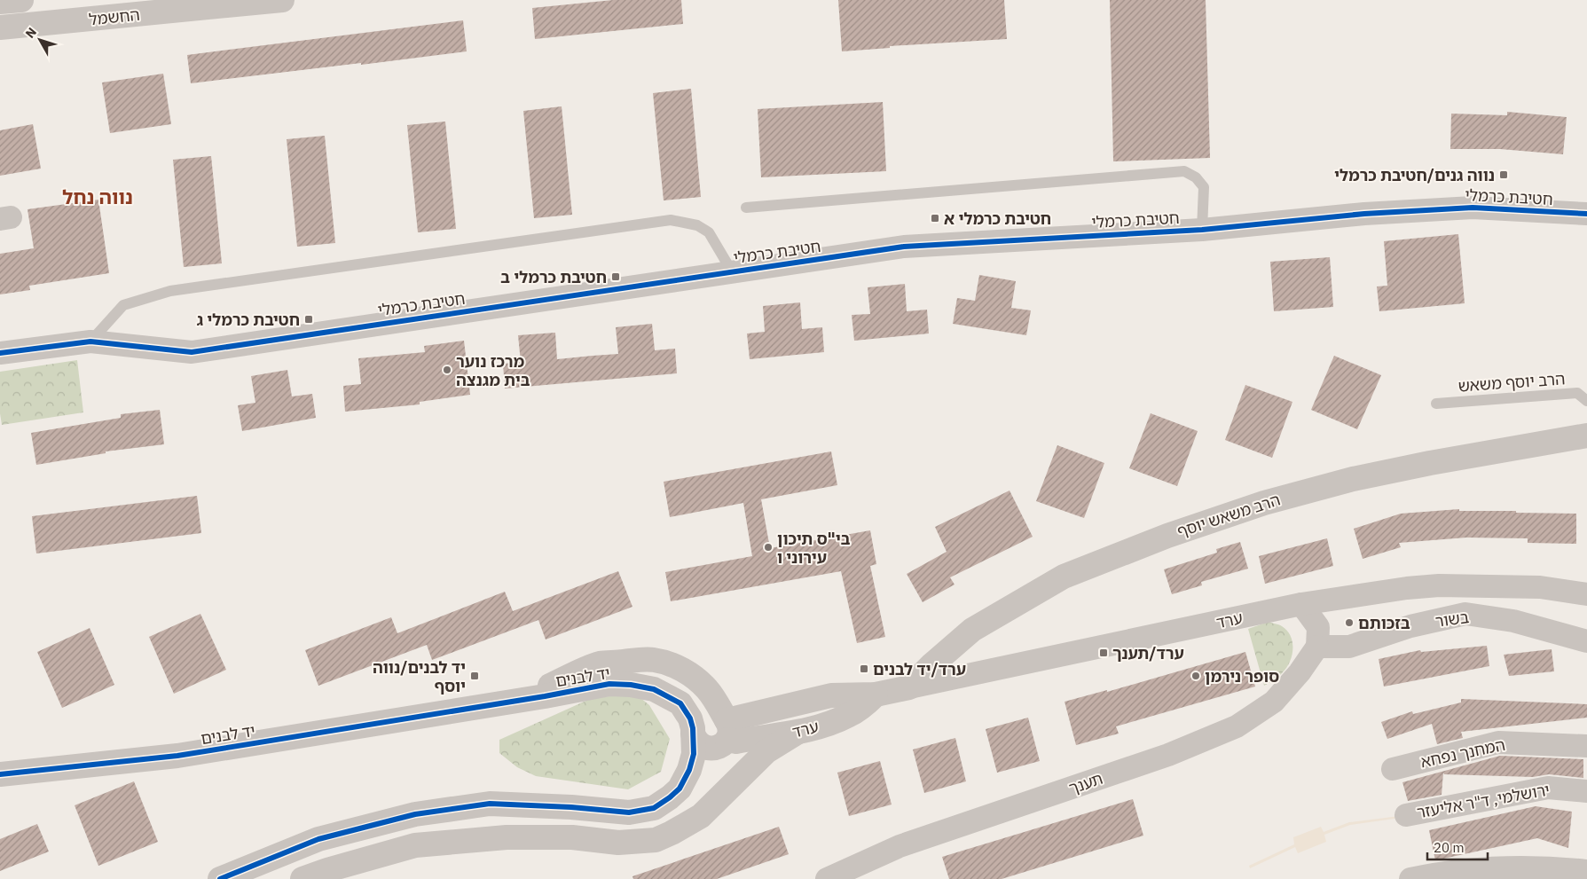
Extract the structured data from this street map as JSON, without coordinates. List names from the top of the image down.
{
  "streets": {
    "street": [
      "החשמל",
      "חטיבת כרמלי",
      "הרב משאש יוסף",
      "בשור",
      "ערד",
      "יד לבנים",
      "המחנך נפחא",
      "תענך",
      "ירושלמי, ד\"ר אליעזר"
    ],
    "lane": ["הרב יוסף משאש"]
  },
  "crossings": [
    ["הרב משאש יוסף", "ערד"],
    ["בשור", "תענך"],
    ["ערד", "יד לבנים"]
  ],
  "districts": ["נווה נחל"],
  "places": {
    "transit": [
      "נווה גנים/חטיבת כרמלי",
      "חטיבת כרמלי א",
      "חטיבת כרמלי ב",
      "חטיבת כרמלי ג",
      "ערד/תענך",
      "ערד/יד לבנים",
      "יד לבנים/נווה יוסף"
    ],
    "other": [
      "מרכז נוער בית מגנצה",
      "בי\"ס תיכון עירוני ו",
      "בזכותם",
      "סופר נירמן"
    ]
  },
  "scale_bar": "20 m",
  "north": "top left"
}
